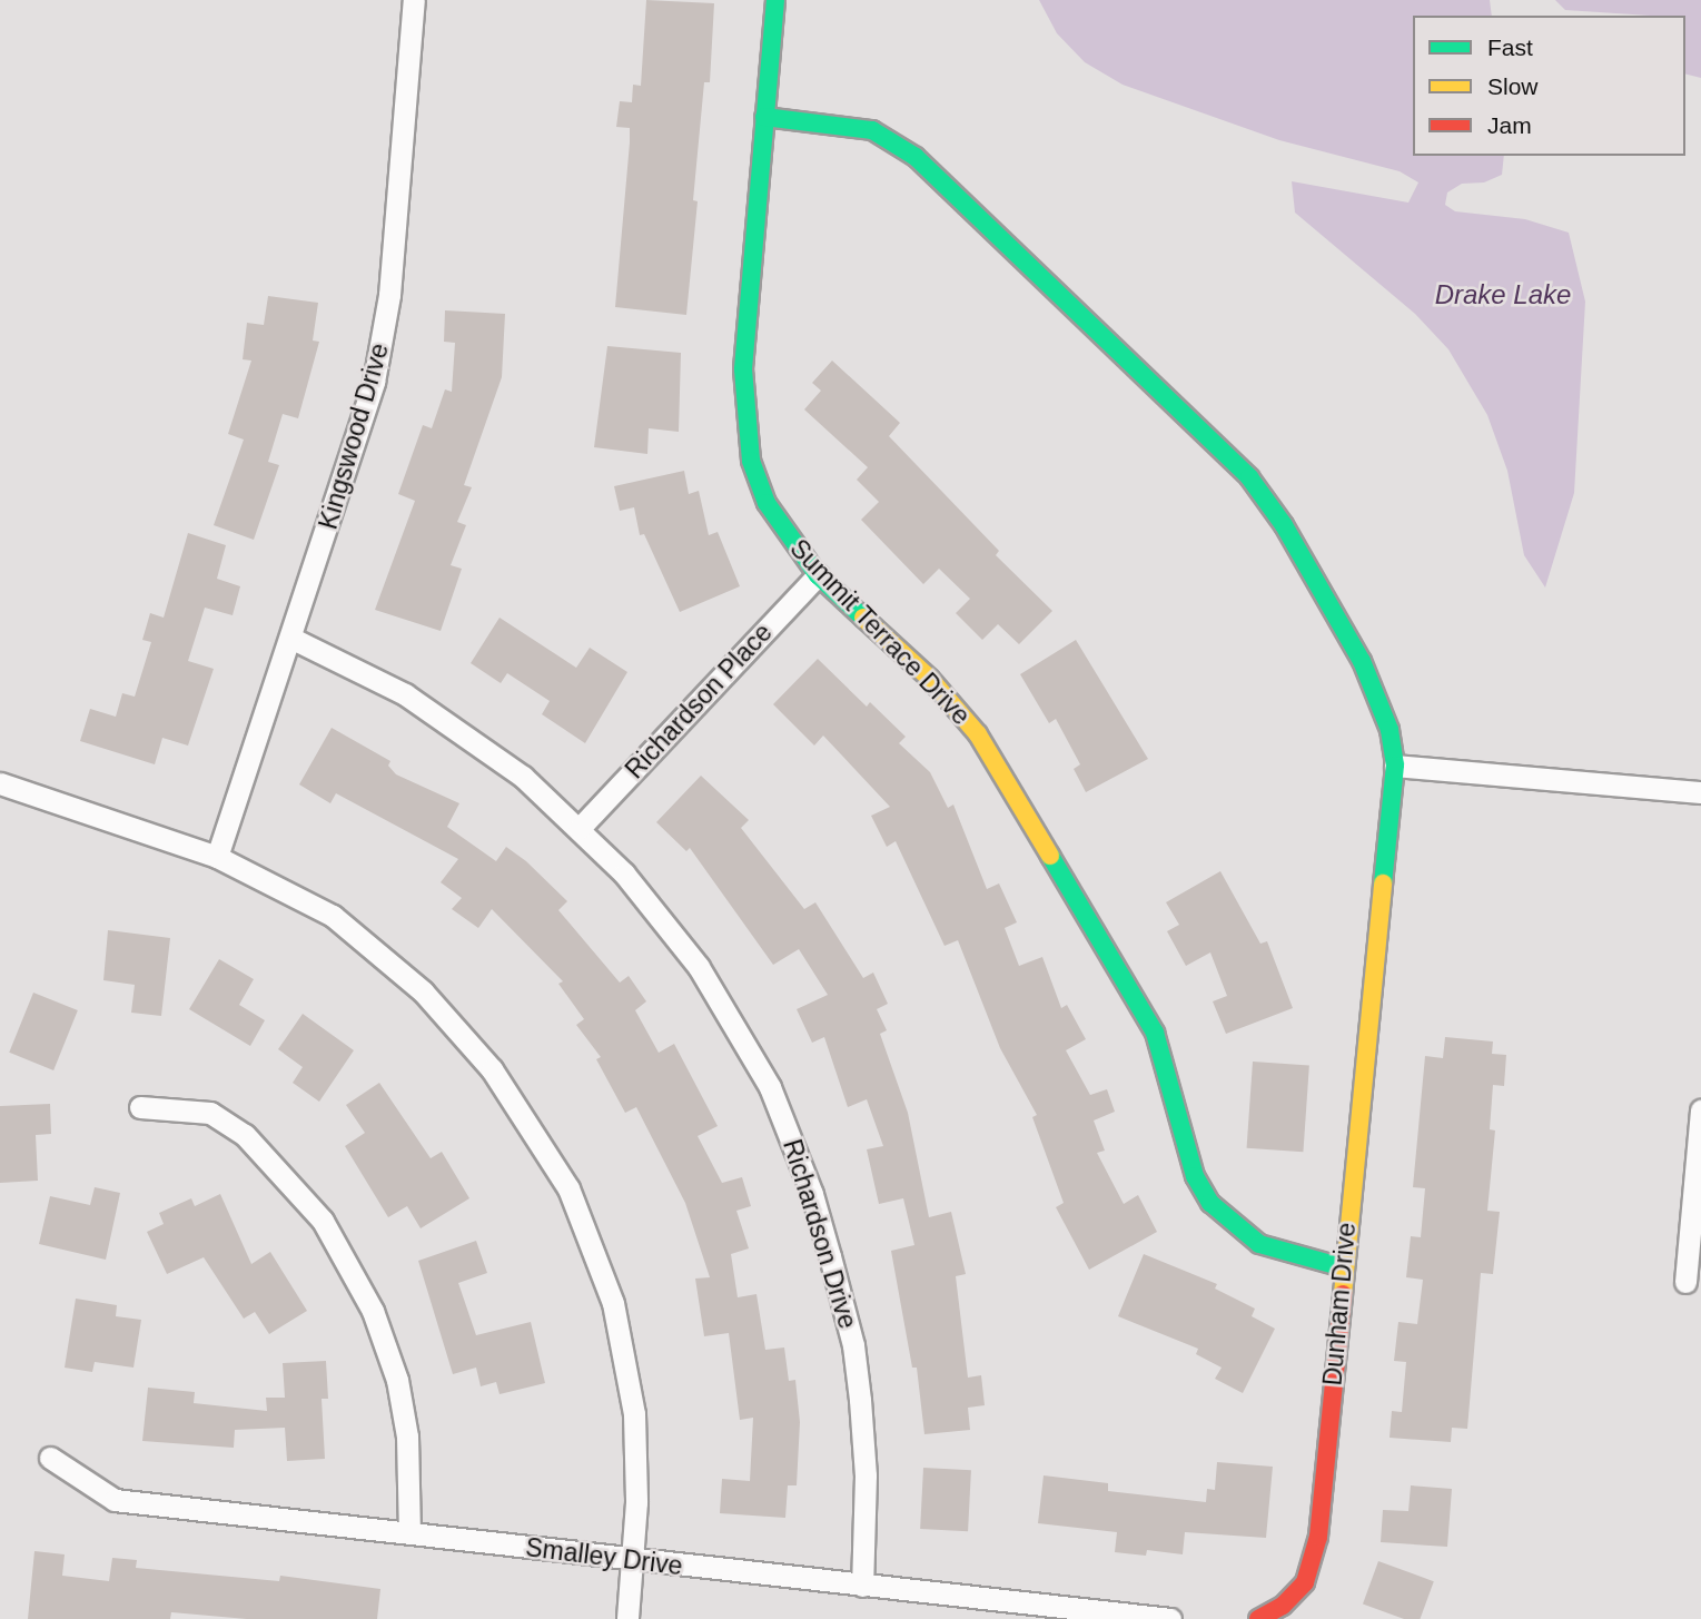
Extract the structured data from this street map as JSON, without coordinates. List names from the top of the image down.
{
  "streets": {
    "street": [
      "Kingswood Drive",
      "Summit Terrace Drive",
      "Richardson Place",
      "Richardson Drive",
      "Dunham Drive",
      "Smalley Drive"
    ]
  },
  "crossings": [
    ["Kingswood Drive", "Richardson Drive"],
    ["Summit Terrace Drive", "Richardson Place"],
    ["Summit Terrace Drive", "Dunham Drive"],
    ["Richardson Place", "Richardson Drive"],
    ["Richardson Drive", "Smalley Drive"]
  ],
  "water": ["Drake Lake"],
  "legend": ["Fast", "Slow", "Jam"]
}
